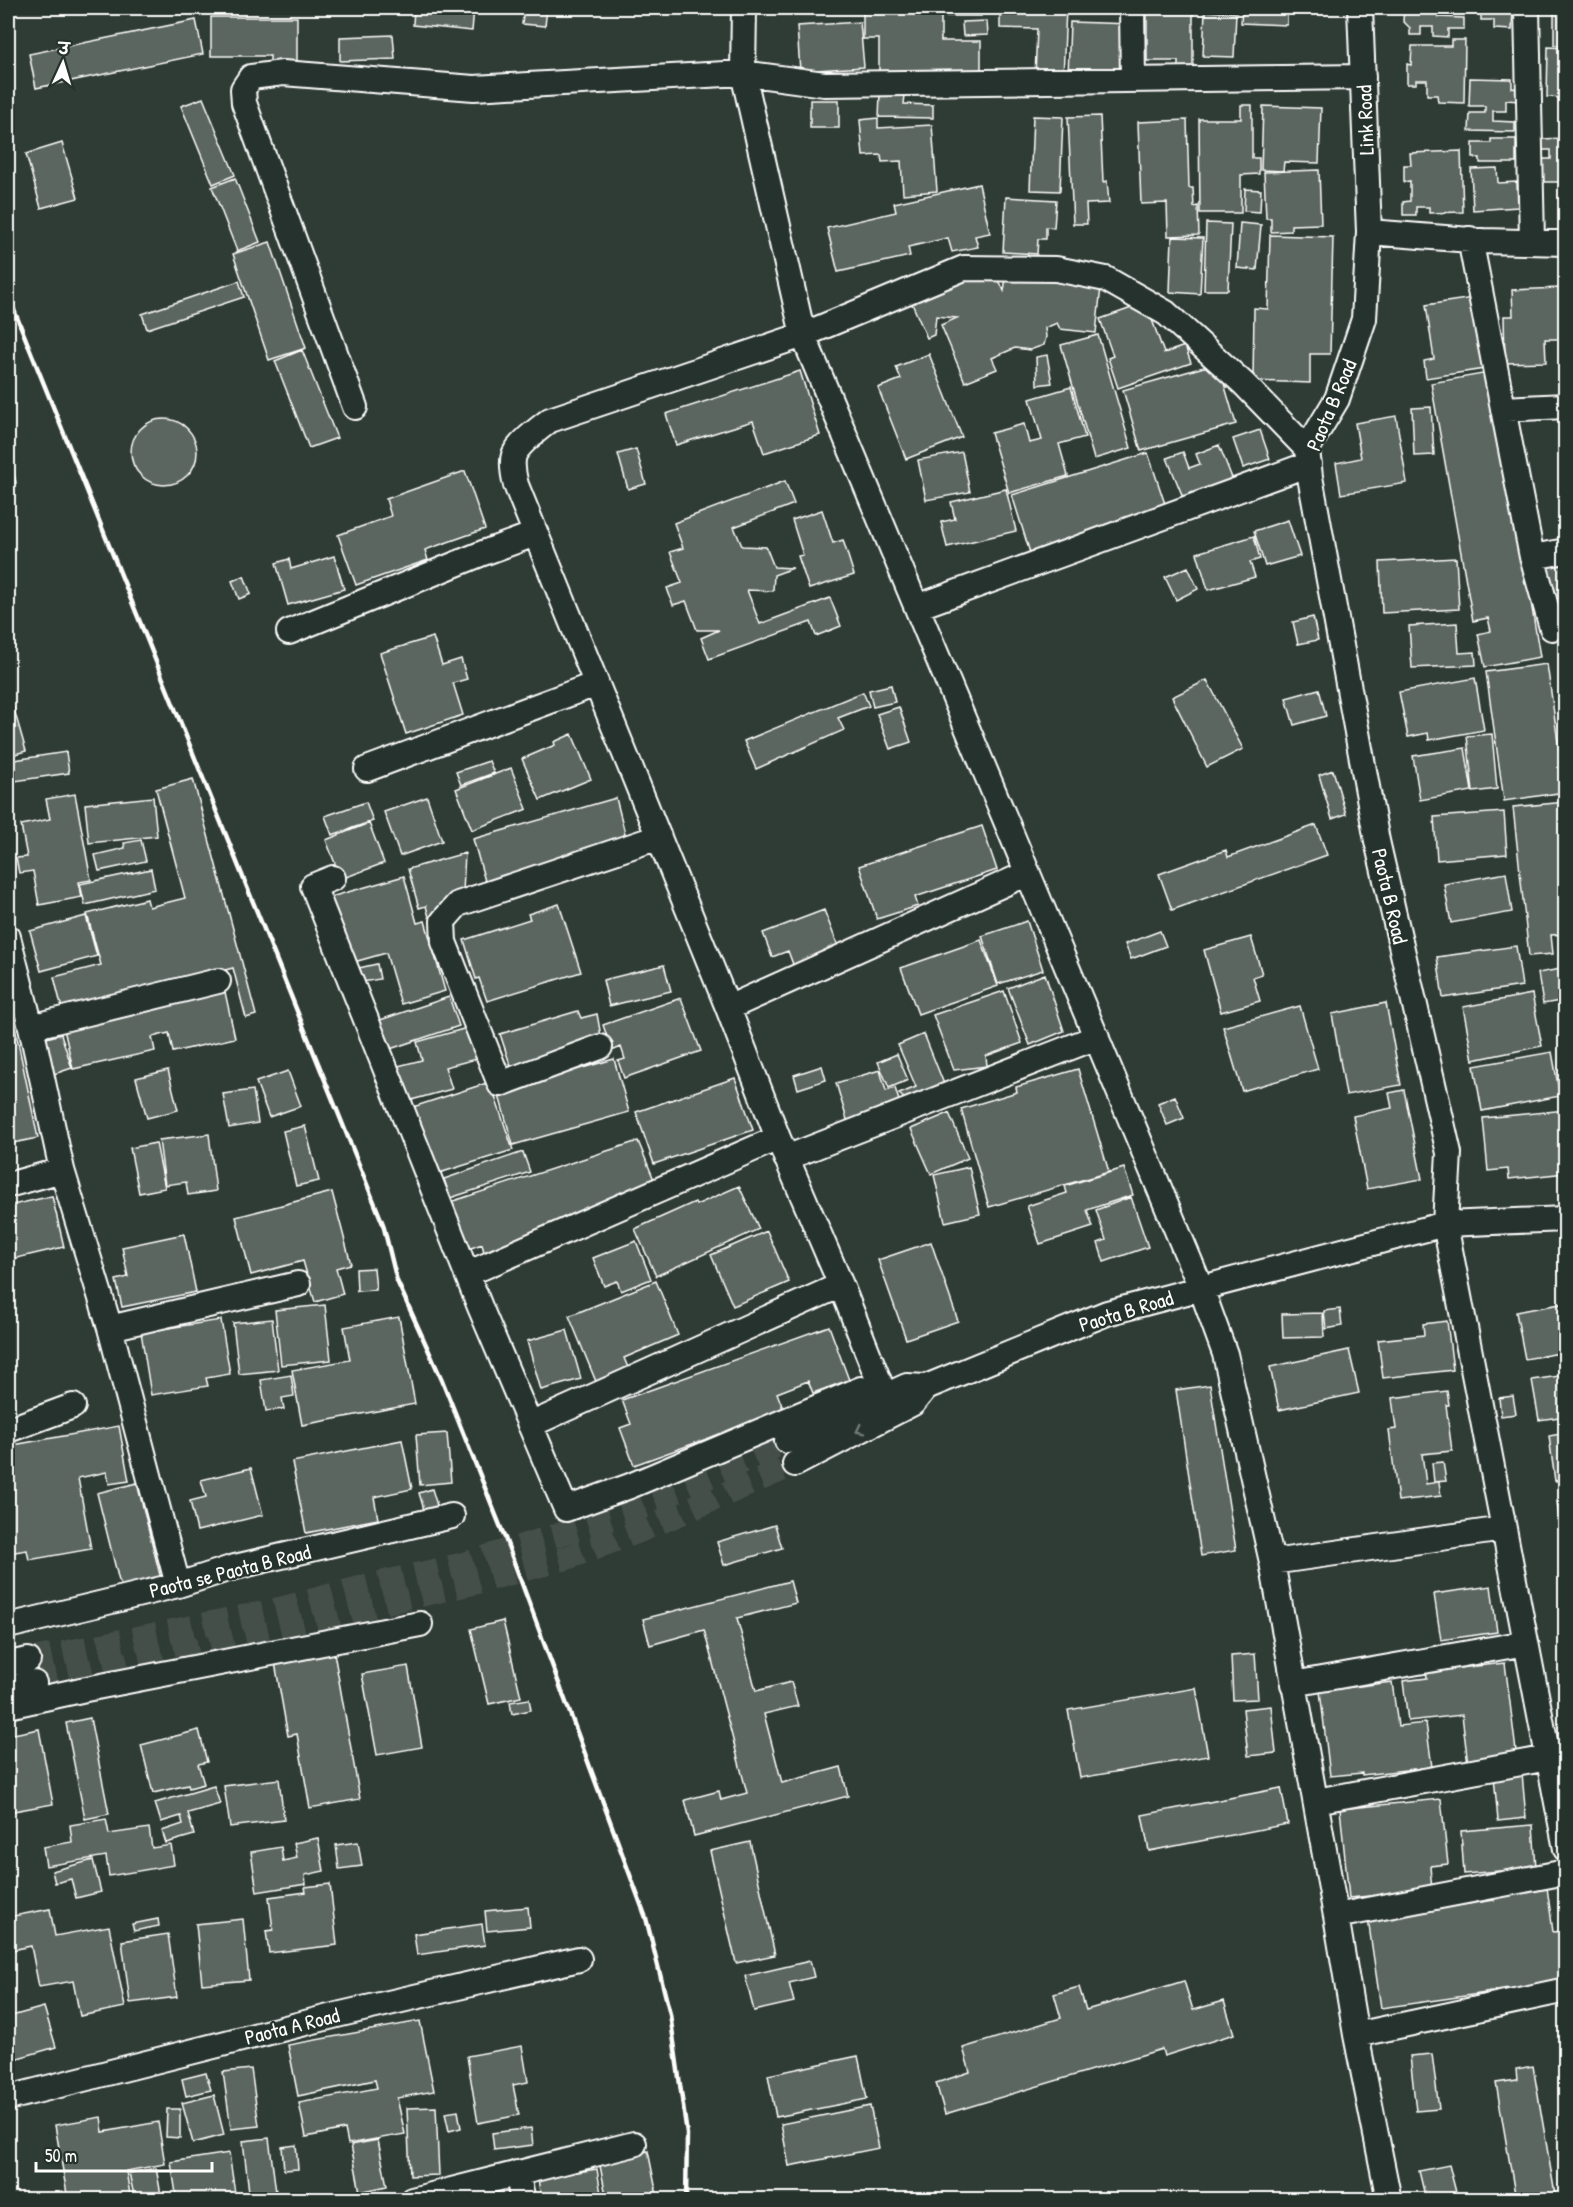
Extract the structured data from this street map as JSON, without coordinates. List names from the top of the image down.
{
  "streets": {
    "street": [
      "Link Road",
      "Paota B Road",
      "Paota se Paota B Road",
      "Paota A Road"
    ]
  },
  "crossings": [
    ["Link Road", "Paota B Road"]
  ],
  "scale_bar": "50 m",
  "north": "top"
}
